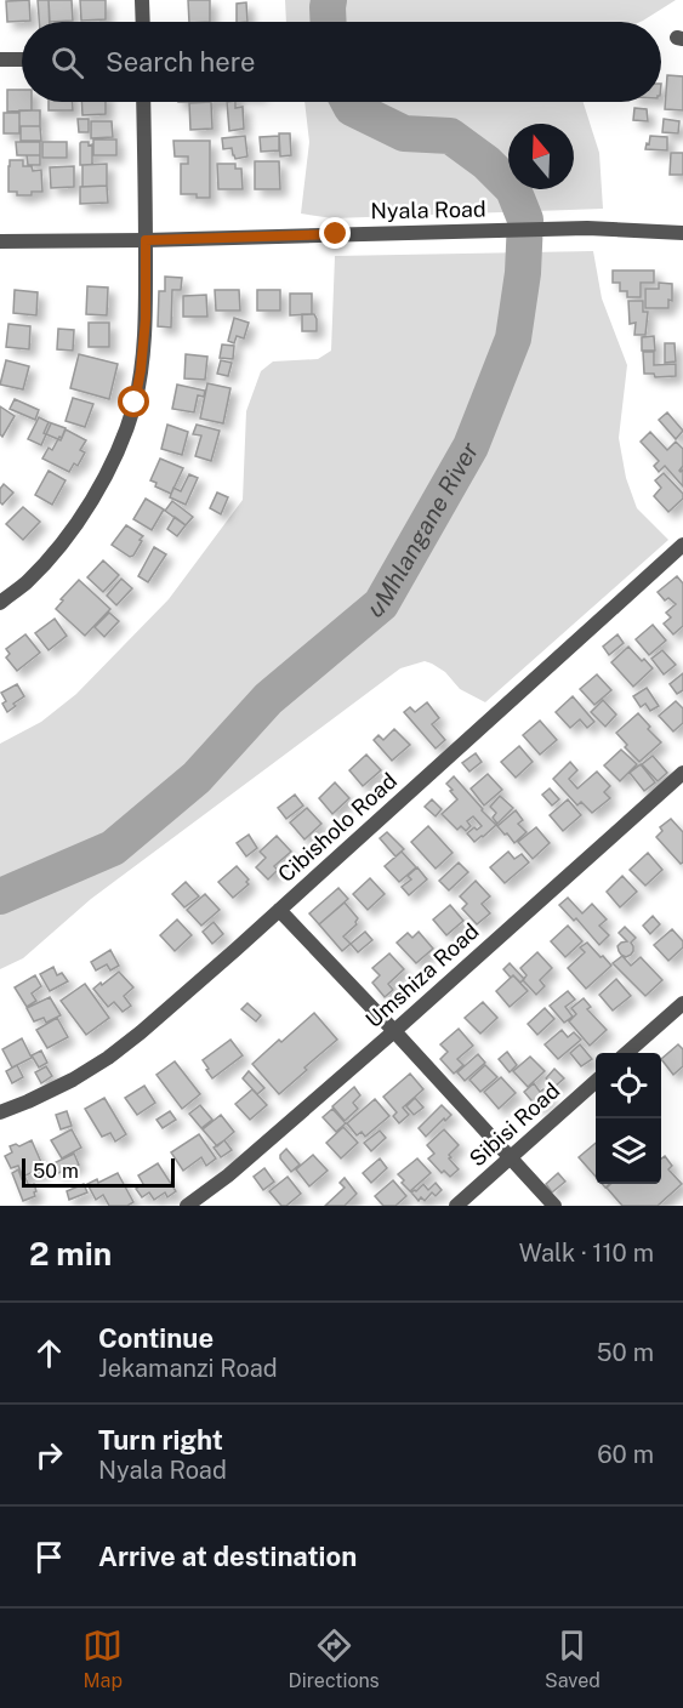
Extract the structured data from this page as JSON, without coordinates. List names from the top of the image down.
{
  "streets": {
    "street": [
      "Nyala Road",
      "Cibisholo Road",
      "Umshiza Road",
      "Sibisi Road"
    ]
  },
  "water": ["uMhlangane River"],
  "scale_bar": "50 m",
  "north": "top",
  "page": {
    "search": "Search here",
    "scale": "50 m",
    "heading": ["2 min", "Walk · 110 m"],
    "list": [
      ["Continue", "Jekamanzi Road", "50 m"],
      ["Turn right", "Nyala Road", "60 m"],
      "Arrive at destination"
    ],
    "nav": ["Map", "Directions", "Saved"]
  }
}
